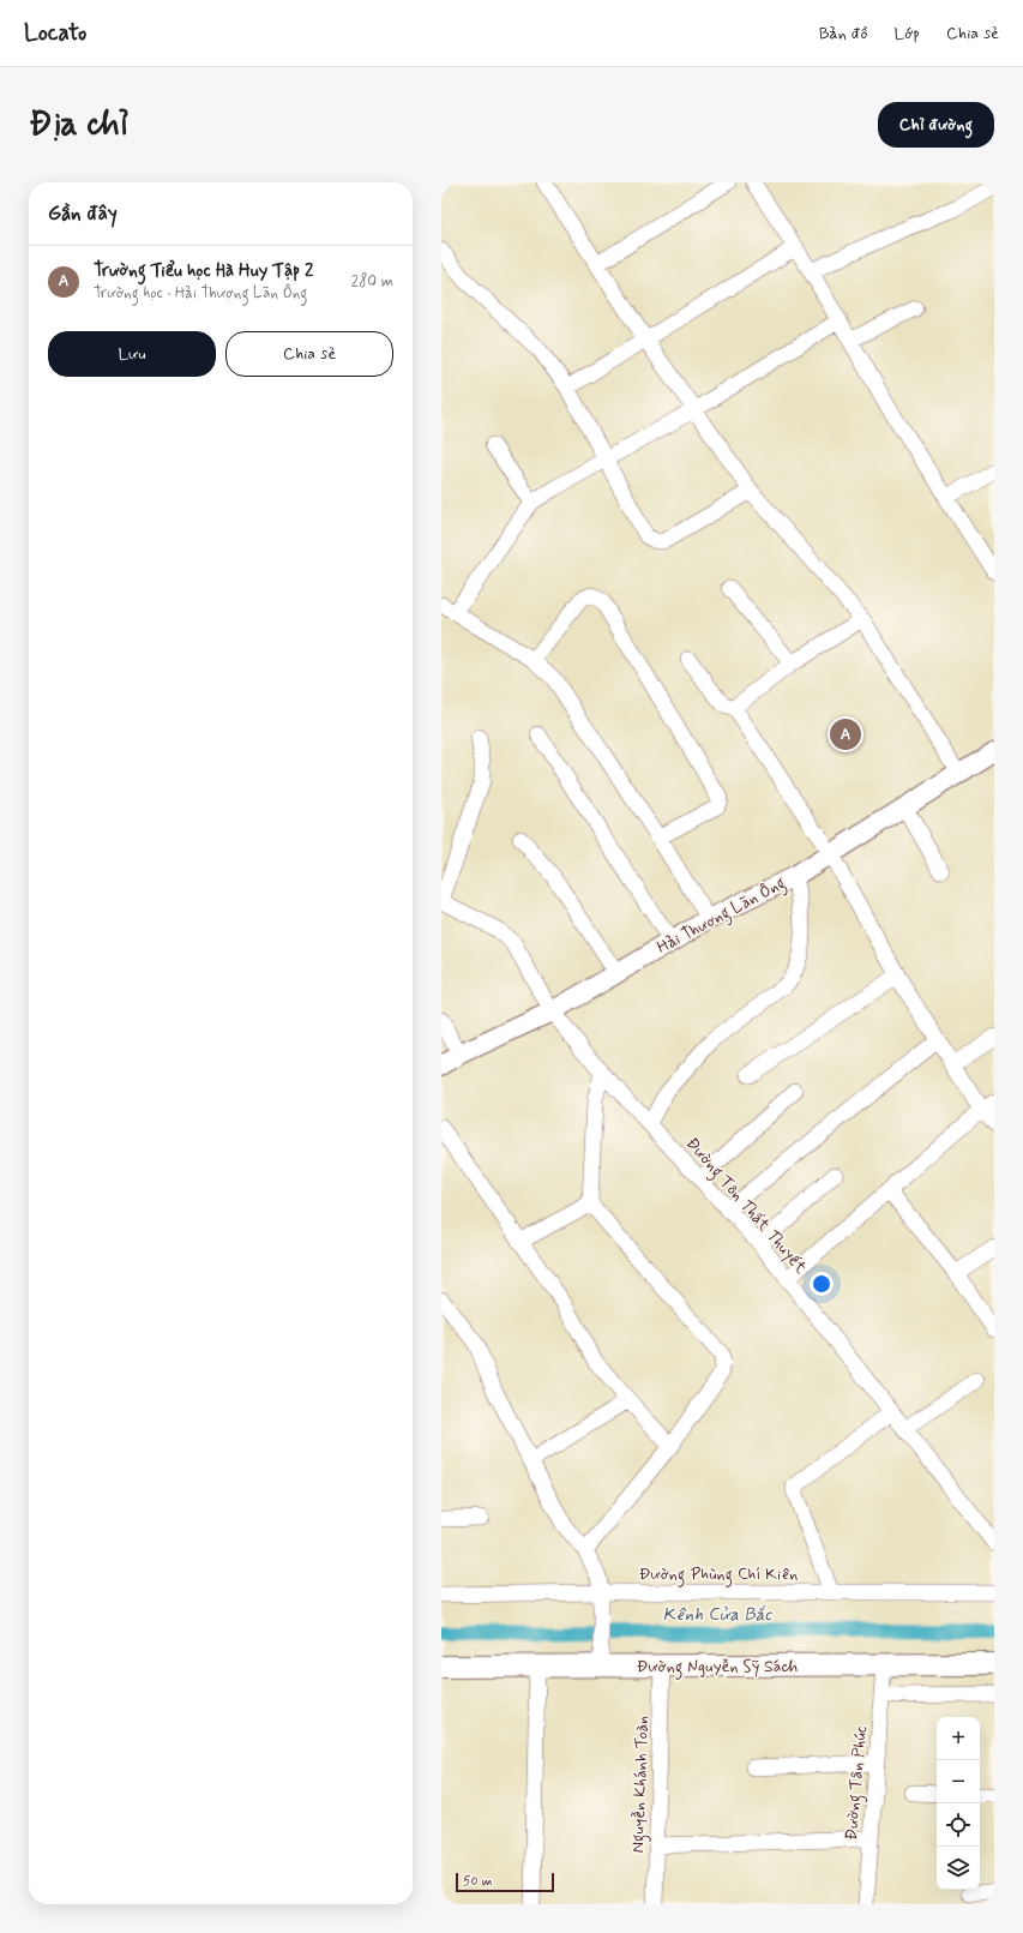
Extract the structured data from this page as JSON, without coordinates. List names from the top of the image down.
{
  "streets": {
    "main road": ["Đường Nguyễn Sỹ Sách"],
    "street": [
      "Hải Thượng Lãn Ông",
      "Đường Tôn Thất Thuyết",
      "Đường Phùng Chí Kiên",
      "Đường Tân Phúc",
      "Nguyễn Khánh Toàn"
    ]
  },
  "crossings": [
    ["Hải Thượng Lãn Ông", "Đường Tôn Thất Thuyết"],
    ["Đường Nguyễn Sỹ Sách", "Đường Tân Phúc"],
    ["Đường Nguyễn Sỹ Sách", "Nguyễn Khánh Toàn"]
  ],
  "water": ["Kênh Cửa Bắc"],
  "scale_bar": "50 m",
  "page": {
    "header": "Locato",
    "nav": ["Bản đồ", "Lớp", "Chia sẻ"],
    "buttons": [
      "Chỉ đường",
      ["Lưu", "Chia sẻ"]
    ],
    "title": "Địa chỉ",
    "heading": "Gần đây",
    "list": [
      {
        "mark": "A",
        "name": "Trường Tiểu học Hà Huy Tập 2",
        "note": "Trường học · Hải Thượng Lãn Ông",
        "value": "280 m"
      }
    ],
    "pins": "A",
    "map_buttons": ["+", "−"],
    "scale": "50 m"
  }
}
